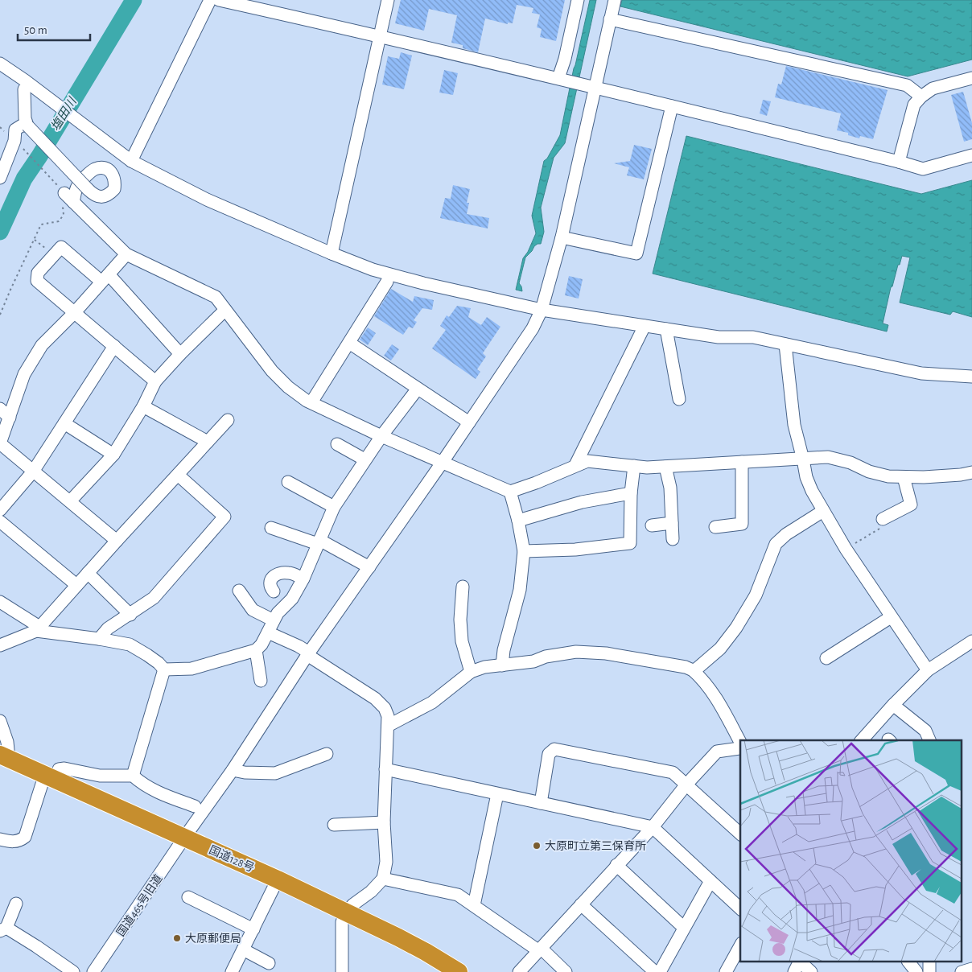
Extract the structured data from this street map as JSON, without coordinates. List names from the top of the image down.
{
  "streets": {
    "highway": ["国道128号"],
    "street": ["国道465号旧道"]
  },
  "crossings": [
    ["国道128号", "国道465号旧道"]
  ],
  "water": ["塩田川"],
  "places": ["大原町立第三保育所", "大原郵便局"],
  "scale_bar": "50 m"
}
